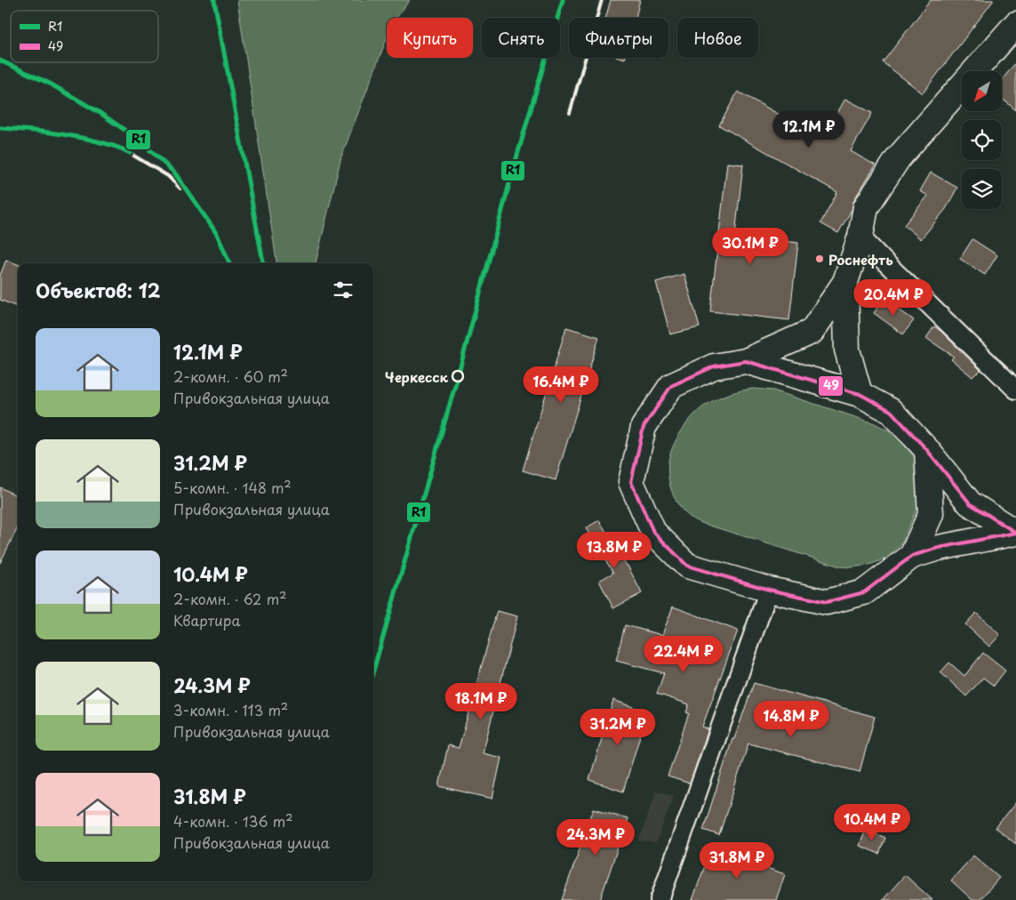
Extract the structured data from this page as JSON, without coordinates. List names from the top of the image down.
{
  "places": ["Роснефть", "Черкесск"],
  "lines": ["transit line R1", "transit line 49"],
  "legend": ["R1", "49"],
  "north": "bottom left",
  "page": {
    "chip": [
      "Купить",
      "Снять",
      "Фильтры",
      "Новое"
    ],
    "price": [
      "12.1M ₽",
      "30.1M ₽",
      "20.4M ₽",
      "16.4M ₽",
      "13.8M ₽",
      "22.4M ₽",
      "18.1M ₽",
      "14.8M ₽",
      "31.2M ₽",
      "10.4M ₽",
      "24.3M ₽",
      "31.8M ₽"
    ],
    "heading": "Объектов: 12",
    "list": [
      {
        "name": "12.1M ₽",
        "note": "2-комн. · 60 m² · Привокзальная улица"
      },
      {
        "name": "31.2M ₽",
        "note": "5-комн. · 148 m² · Привокзальная улица"
      },
      {
        "name": "10.4M ₽",
        "note": "2-комн. · 62 m² · Квартира"
      },
      {
        "name": "24.3M ₽",
        "note": "3-комн. · 113 m² · Привокзальная улица"
      },
      {
        "name": "31.8M ₽",
        "note": "4-комн. · 136 m² · Привокзальная улица"
      }
    ]
  }
}
